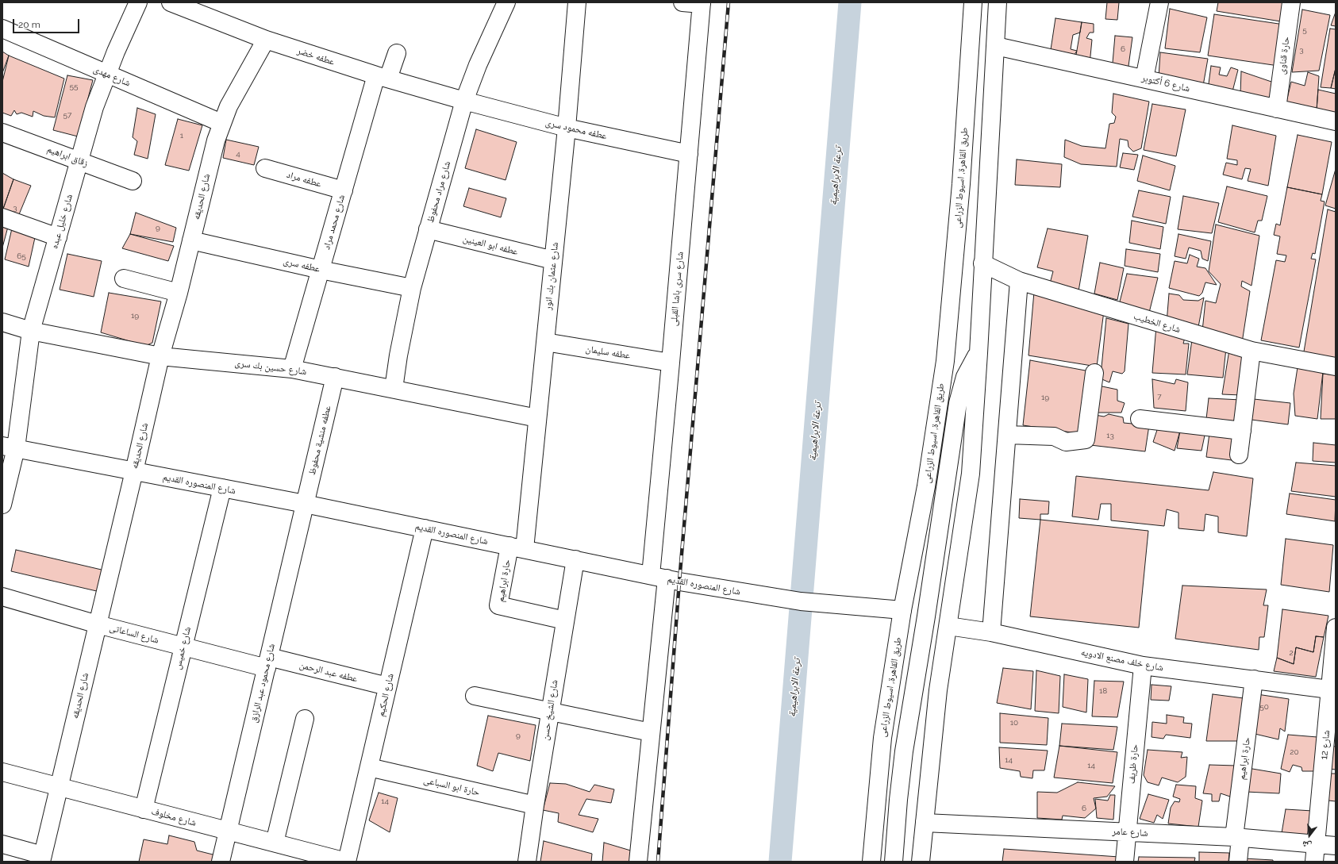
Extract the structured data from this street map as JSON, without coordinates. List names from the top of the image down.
{
  "streets": {
    "main road": [
      "حارة قناوى",
      "عطفه خضر",
      "شارع مهدى",
      "شارع 6 أكتوبر",
      "عطفه محمود سرى",
      "زقاق ابراهيم",
      "طريق القاهرة, اسيوط الزراعى",
      "عطفه مراد",
      "شارع مراد محفوظ",
      "شارع الحديقه",
      "شارع خليل عبده",
      "شارع محمد مراد",
      "عطفه ابو العينين",
      "عطفه سرى",
      "شارع عثمان بك انور",
      "شارع سرى باشا القبلى",
      "شارع الخطيب",
      "عطفه سليمان",
      "شارع حسين بك سرى",
      "عطفه منشية محفوظ",
      "شارع المنصوره القديم",
      "حارة ابراهيم",
      "شارع الساعاتى",
      "شارع خميس",
      "شارع خلف مصنع الادويه",
      "عطفه عبد الرحمن",
      "شارع محمود عبد الرازق",
      "شارع الحكيم",
      "شارع الشيخ حسن",
      "شارع 12",
      "حارة ظريف",
      "حارة ابو السباعى",
      "شارع مخلوف",
      "شارع عامر"
    ]
  },
  "crossings": [
    ["حارة قناوى", "شارع 6 أكتوبر"],
    ["عطفه خضر", "عطفه محمود سرى"],
    ["عطفه خضر", "شارع مراد محفوظ"],
    ["عطفه خضر", "شارع الحديقه"],
    ["عطفه خضر", "شارع محمد مراد"],
    ["شارع مهدى", "شارع الحديقه"],
    ["شارع مهدى", "شارع خليل عبده"],
    ["عطفه محمود سرى", "شارع مراد محفوظ"],
    ["عطفه محمود سرى", "شارع عثمان بك انور"],
    ["عطفه محمود سرى", "شارع سرى باشا القبلى"],
    ["زقاق ابراهيم", "شارع خليل عبده"],
    ["طريق القاهرة, اسيوط الزراعى", "شارع المنصوره القديم"],
    ["عطفه مراد", "شارع محمد مراد"],
    ["شارع مراد محفوظ", "عطفه ابو العينين"],
    ["شارع مراد محفوظ", "عطفه سرى"],
    ["شارع مراد محفوظ", "شارع حسين بك سرى"],
    ["شارع الحديقه", "عطفه سرى"],
    ["شارع الحديقه", "شارع حسين بك سرى"],
    ["شارع الحديقه", "شارع المنصوره القديم"],
    ["شارع الحديقه", "شارع الساعاتى"],
    ["شارع الحديقه", "شارع مخلوف"],
    ["شارع خليل عبده", "شارع حسين بك سرى"],
    ["شارع خليل عبده", "شارع المنصوره القديم"],
    ["شارع محمد مراد", "عطفه سرى"],
    ["شارع محمد مراد", "شارع حسين بك سرى"],
    ["عطفه ابو العينين", "شارع عثمان بك انور"],
    ["شارع عثمان بك انور", "عطفه سليمان"],
    ["شارع عثمان بك انور", "شارع حسين بك سرى"],
    ["شارع عثمان بك انور", "شارع المنصوره القديم"],
    ["شارع عثمان بك انور", "حارة ابراهيم"],
    ["شارع سرى باشا القبلى", "عطفه سليمان"],
    ["شارع سرى باشا القبلى", "شارع المنصوره القديم"],
    ["شارع حسين بك سرى", "عطفه منشية محفوظ"],
    ["عطفه منشية محفوظ", "شارع المنصوره القديم"],
    ["عطفه منشية محفوظ", "شارع محمود عبد الرازق"],
    ["شارع المنصوره القديم", "حارة ابراهيم"],
    ["شارع المنصوره القديم", "شارع خميس"],
    ["شارع المنصوره القديم", "شارع محمود عبد الرازق"],
    ["شارع المنصوره القديم", "شارع الحكيم"],
    ["شارع المنصوره القديم", "شارع الشيخ حسن"],
    ["حارة ابراهيم", "شارع خلف مصنع الادويه"],
    ["حارة ابراهيم", "شارع الشيخ حسن"],
    ["حارة ابراهيم", "شارع عامر"],
    ["شارع الساعاتى", "شارع خميس"],
    ["شارع الساعاتى", "عطفه عبد الرحمن"],
    ["شارع الساعاتى", "شارع محمود عبد الرازق"],
    ["شارع خميس", "شارع مخلوف"],
    ["شارع خلف مصنع الادويه", "شارع 12"],
    ["شارع خلف مصنع الادويه", "حارة ظريف"],
    ["عطفه عبد الرحمن", "شارع محمود عبد الرازق"],
    ["عطفه عبد الرحمن", "شارع الحكيم"],
    ["شارع محمود عبد الرازق", "شارع مخلوف"],
    ["شارع الحكيم", "حارة ابو السباعى"],
    ["شارع الحكيم", "شارع مخلوف"],
    ["شارع الشيخ حسن", "حارة ابو السباعى"],
    ["شارع 12", "شارع عامر"],
    ["حارة ظريف", "شارع عامر"]
  ],
  "water": ["ترعة الابراهيمية"],
  "house_numbers": [
    "5",
    "6",
    "3",
    "55",
    "57",
    "1",
    "4",
    "3",
    "9",
    "65",
    "19",
    "7",
    "19",
    "13",
    "2",
    "18",
    "50",
    "10",
    "9",
    "20",
    "14",
    "14",
    "14",
    "6"
  ],
  "scale_bar": "20 m",
  "north": "bottom"
}
